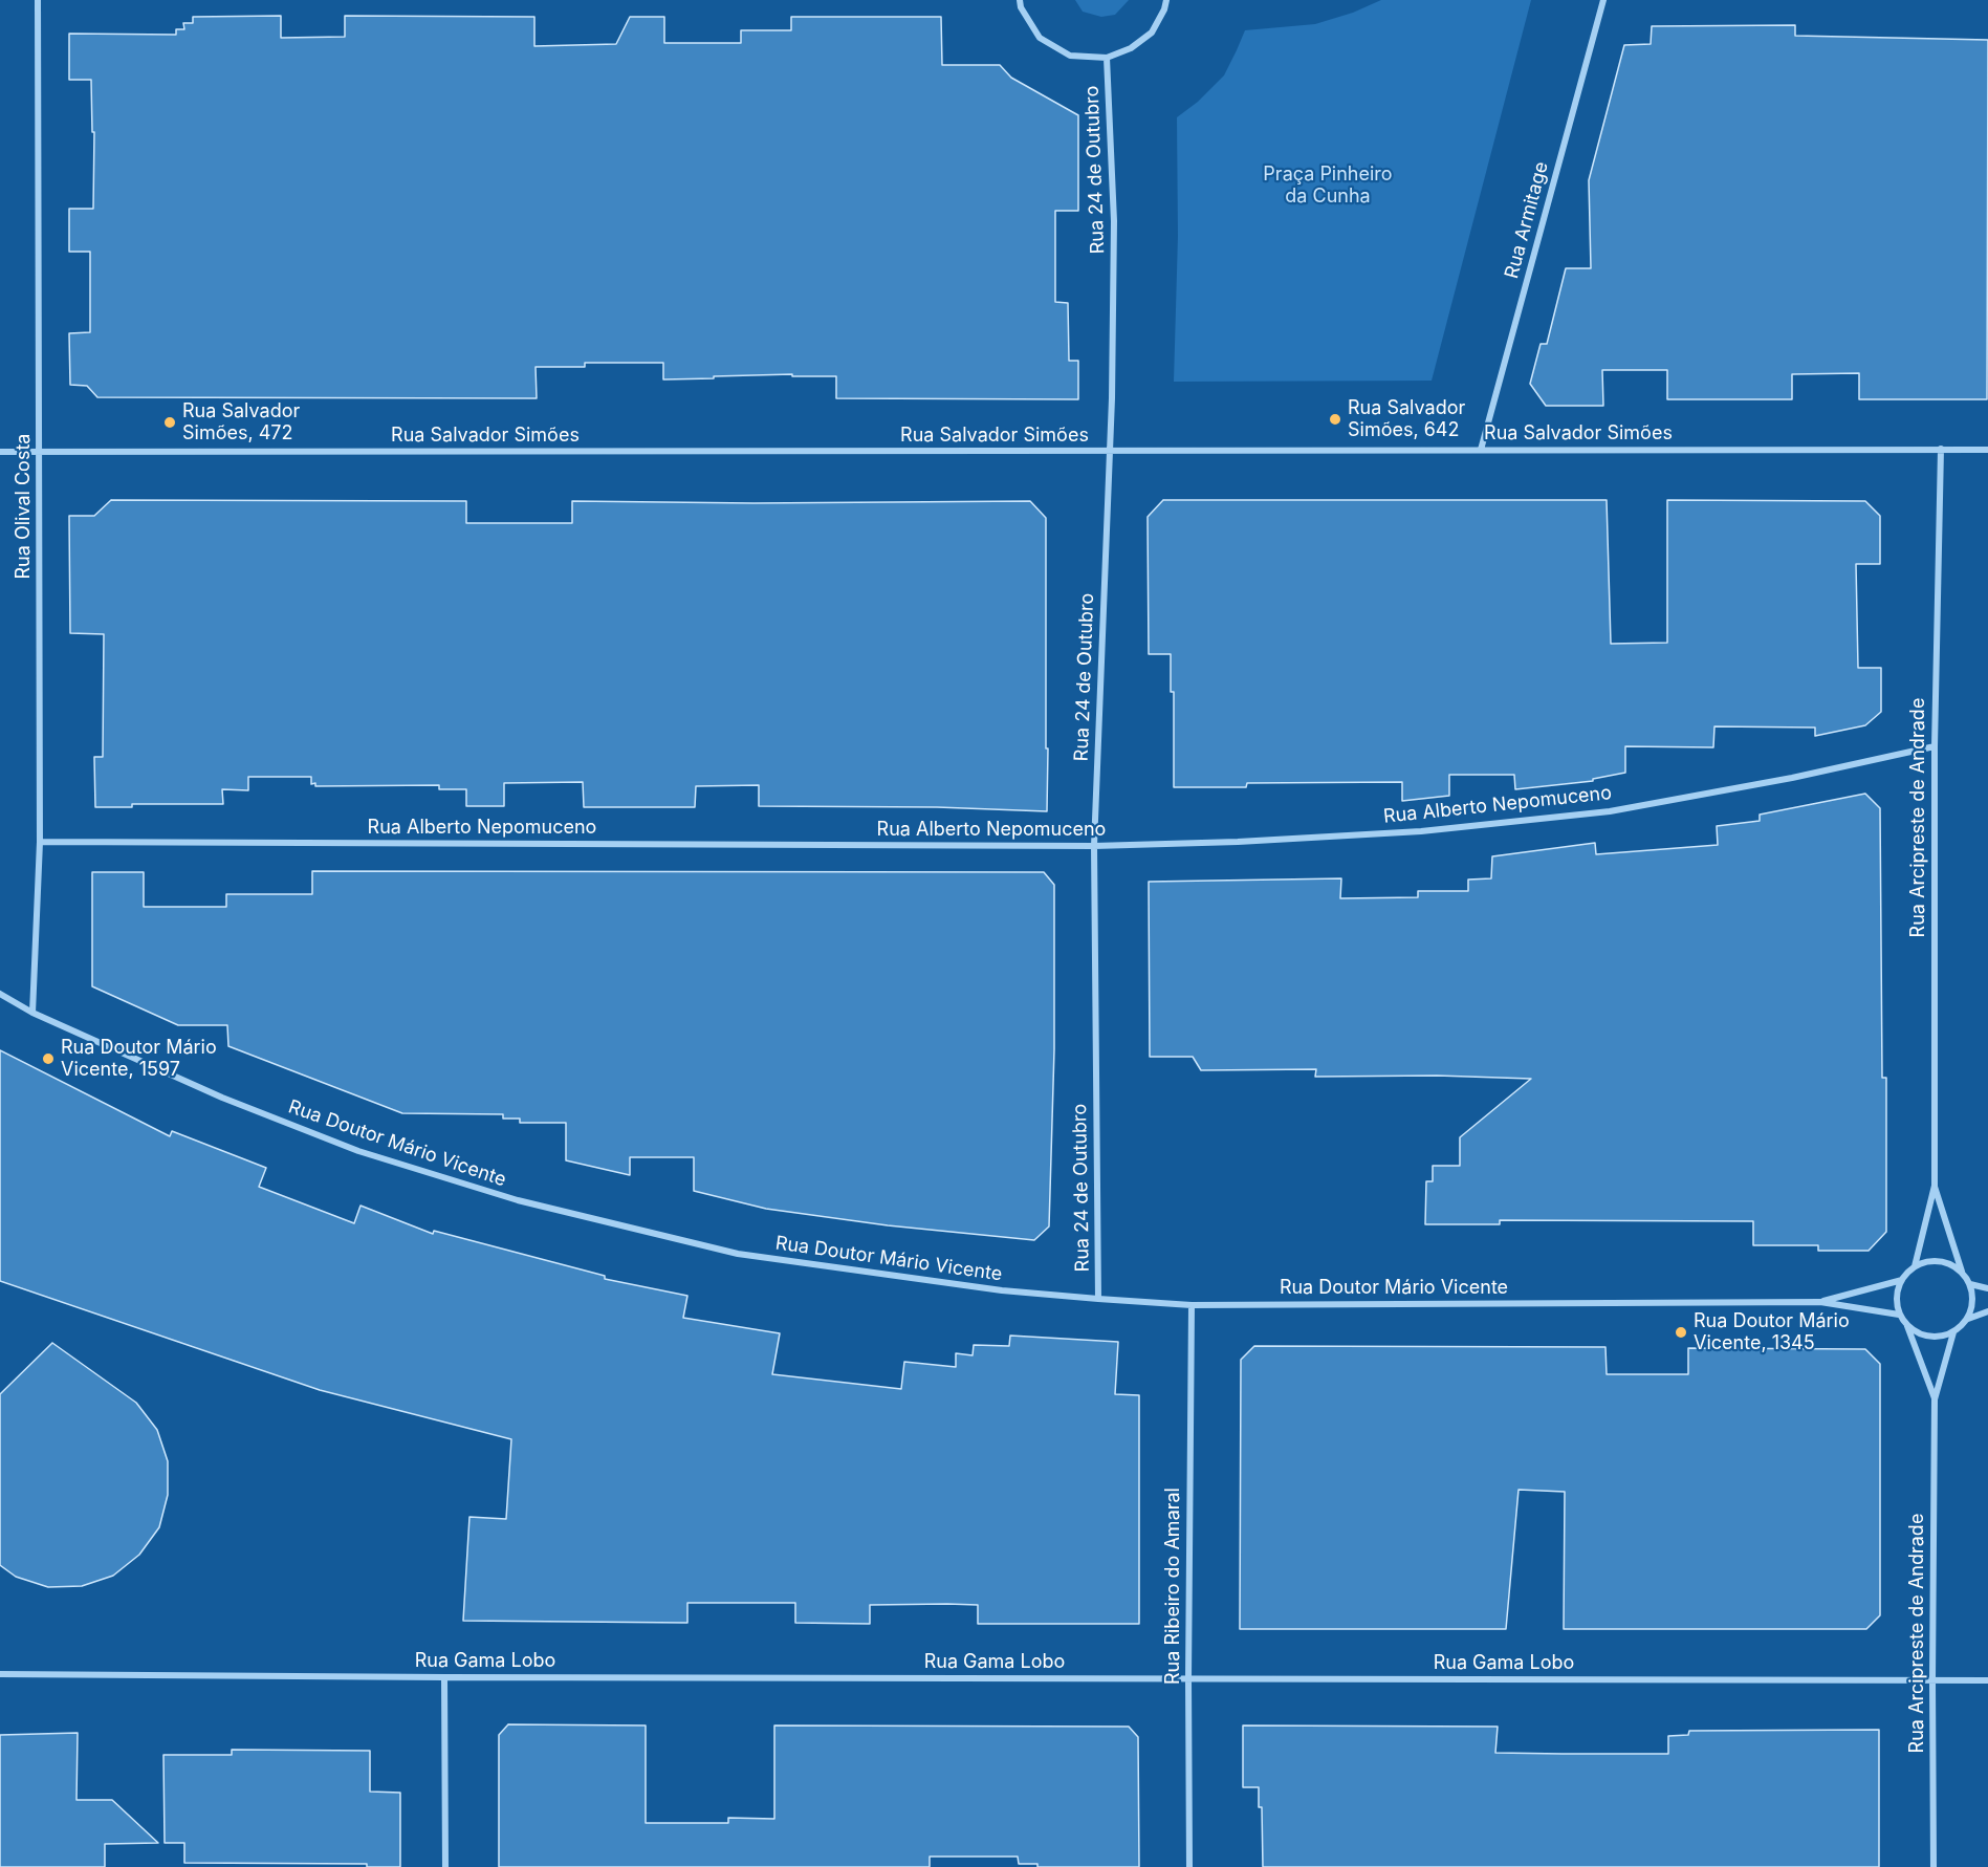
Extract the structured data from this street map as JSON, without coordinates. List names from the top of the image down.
{
  "streets": {
    "street": [
      "Rua 24 de Outubro",
      "Rua Armitage",
      "Rua Salvador Simões",
      "Rua Olival Costa",
      "Rua Alberto Nepomuceno",
      "Rua Arcipreste de Andrade",
      "Rua Doutor Mário Vicente",
      "Rua Ribeiro do Amaral",
      "Rua Gama Lobo"
    ]
  },
  "crossings": [
    ["Rua 24 de Outubro", "Rua Salvador Simões"],
    ["Rua 24 de Outubro", "Rua Alberto Nepomuceno"],
    ["Rua 24 de Outubro", "Rua Doutor Mário Vicente"],
    ["Rua Armitage", "Rua Salvador Simões"],
    ["Rua Salvador Simões", "Rua Olival Costa"],
    ["Rua Salvador Simões", "Rua Arcipreste de Andrade"],
    ["Rua Olival Costa", "Rua Alberto Nepomuceno"],
    ["Rua Olival Costa", "Rua Doutor Mário Vicente"],
    ["Rua Alberto Nepomuceno", "Rua Arcipreste de Andrade"],
    ["Rua Arcipreste de Andrade", "Rua Doutor Mário Vicente"],
    ["Rua Arcipreste de Andrade", "Rua Gama Lobo"],
    ["Rua Doutor Mário Vicente", "Rua Ribeiro do Amaral"],
    ["Rua Ribeiro do Amaral", "Rua Gama Lobo"]
  ],
  "parks": ["Praça Pinheiro da Cunha"],
  "places": [
    "Rua Salvador Simões, 642",
    "Rua Salvador Simões, 472",
    "Rua Doutor Mário Vicente, 1597",
    "Rua Doutor Mário Vicente, 1345"
  ]
}
